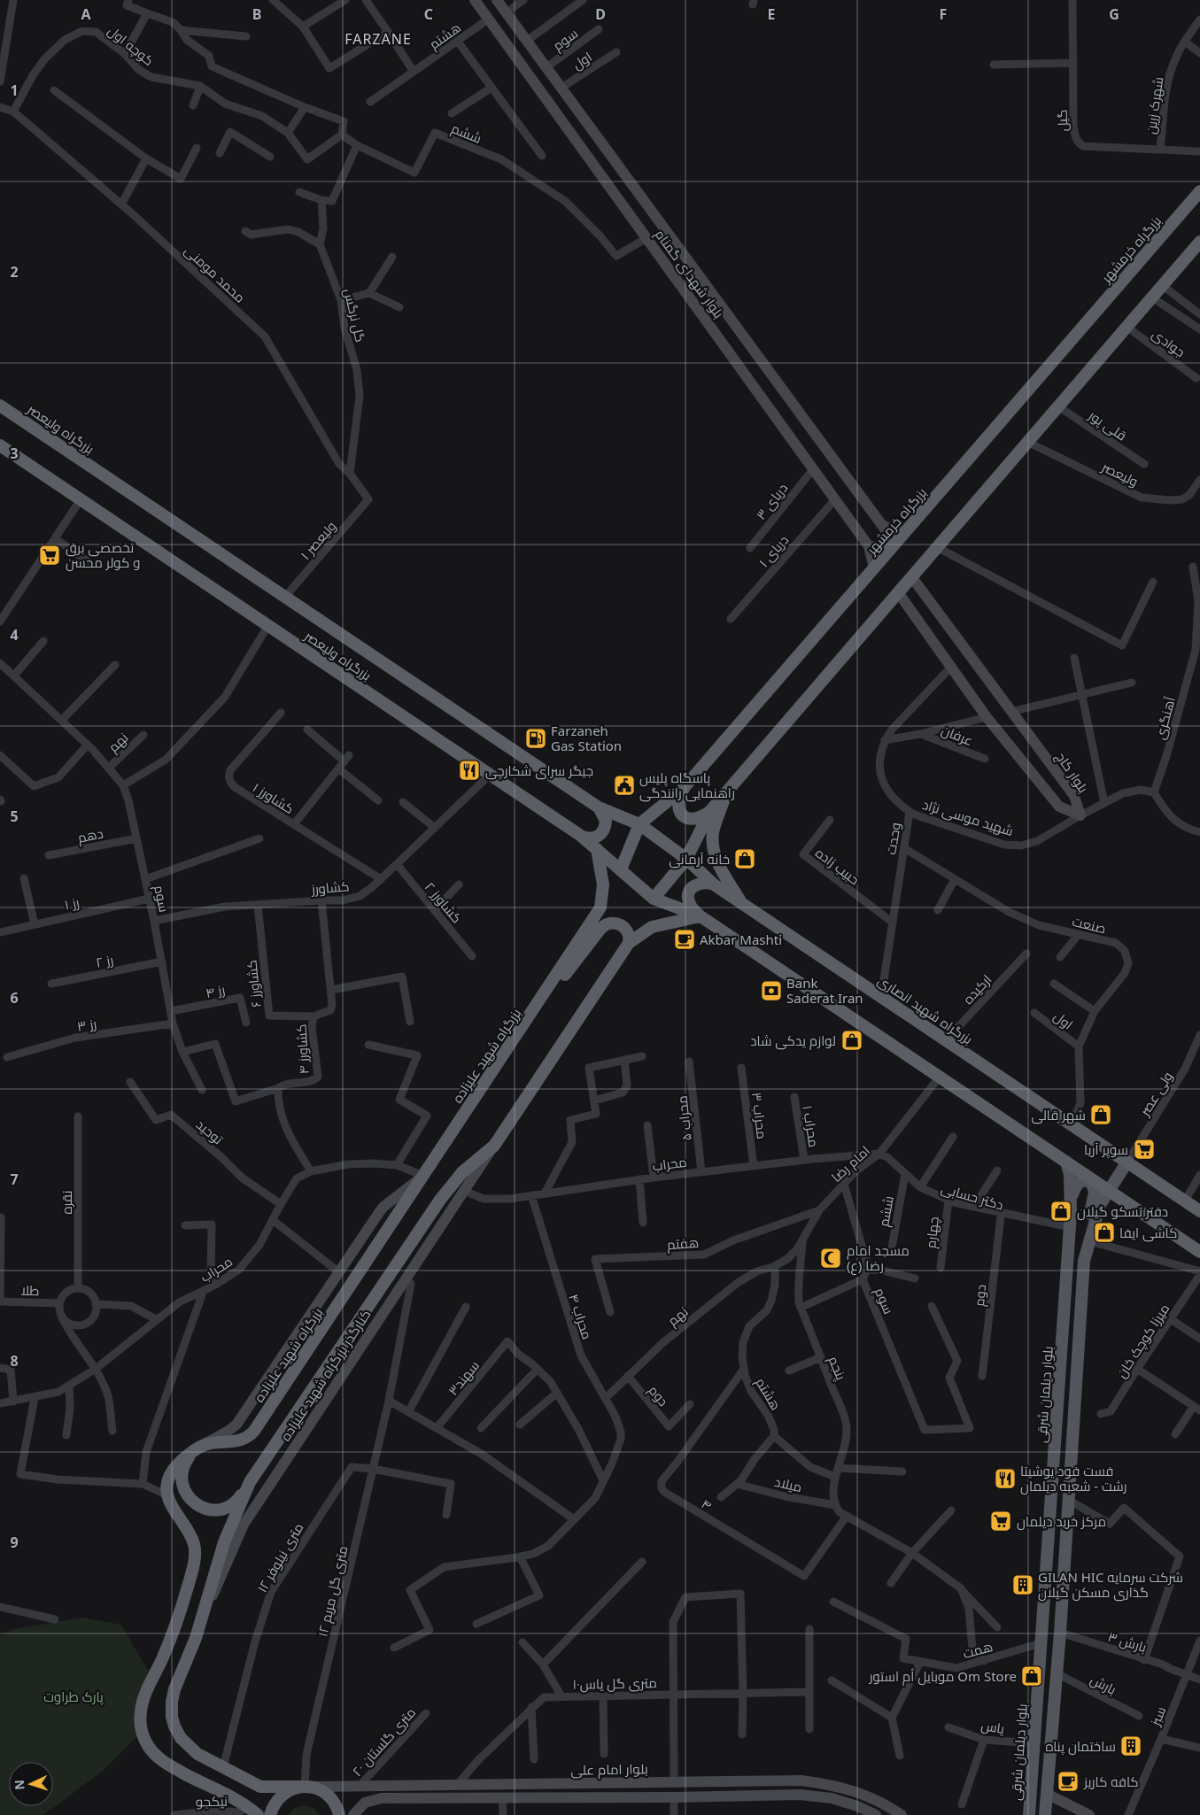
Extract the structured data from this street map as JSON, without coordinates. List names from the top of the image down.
{
  "streets": {
    "highway": [
      "بزرگراه خرمشهر",
      "بزرگراه ولیعصر",
      "بزرگراه شهید انصاری",
      "بزرگراه شهید علیزاده"
    ],
    "main road": [
      "بلوار شهدای گمنام",
      "بلوار کاج",
      "کنارگذر بزرگراه شهید علیزاده",
      "بلوار دیلمان شرقی",
      "بلوار امام علی"
    ],
    "street": [
      "هشتم",
      "سوم",
      "کوچه اول",
      "اول",
      "شهرک زرین",
      "گیل",
      "ششم",
      "محمد مومنی",
      "گل نرگس",
      "جوادی",
      "قلی پور",
      "ولیعصر",
      "دریای ۳",
      "ولیعصر ۱",
      "دریای ۱",
      "آهنگری",
      "عرفان",
      "نهم",
      "کشاورز ۱",
      "شهید موسی نژاد",
      "دهم",
      "وحدت",
      "حبیب زاده",
      "کشاورز",
      "کشاورز ۲",
      "رز ۱",
      "صنعت",
      "رز ۲",
      "کشاورز ۶",
      "ارکیده",
      "رز ۴",
      "رز ۳",
      "کشاورز ۴",
      "ولی عصر",
      "محراب ۳",
      "محراب ۵",
      "محراب ۱",
      "توحید",
      "محراب",
      "امام رضا",
      "دکتر حسابی",
      "نقره",
      "چهارم",
      "هفتم",
      "طلا",
      "دوم",
      "محراب ۴",
      "میرزا کوچک خان",
      "پنجم",
      "سهند۳",
      "میلاد",
      "۴",
      "۱۲ متری نیلوفر",
      "۱۲ متری گل مریم",
      "بارش ۳",
      "همت",
      "۱۰متری گل یاس",
      "بارش",
      "سبز",
      "یاس",
      "۲۰ متری گلستان",
      "نیکجو"
    ]
  },
  "crossings": [
    ["هشتم", "بلوار شهدای گمنام"],
    ["هشتم", "نهم"],
    ["هشتم", "امام رضا"],
    ["هشتم", "۴"],
    ["سوم", "بلوار شهدای گمنام"],
    ["سوم", "نهم"],
    ["سوم", "دهم"],
    ["سوم", "کشاورز"],
    ["سوم", "رز ۱"],
    ["سوم", "رز ۲"],
    ["سوم", "رز ۴"],
    ["سوم", "رز ۳"],
    ["کوچه اول", "محمد مومنی"],
    ["اول", "بلوار شهدای گمنام"],
    ["اول", "صنعت"],
    ["شهرک زرین", "گیل"],
    ["ششم", "بلوار شهدای گمنام"],
    ["ششم", "دکتر حسابی"],
    ["بزرگراه خرمشهر", "بلوار شهدای گمنام"],
    ["بزرگراه خرمشهر", "بزرگراه ولیعصر"],
    ["بزرگراه خرمشهر", "بزرگراه شهید انصاری"],
    ["محمد مومنی", "گل نرگس"],
    ["محمد مومنی", "ولیعصر ۱"],
    ["بلوار شهدای گمنام", "دریای ۳"],
    ["بلوار شهدای گمنام", "دریای ۱"],
    ["بزرگراه ولیعصر", "ولیعصر ۱"],
    ["بزرگراه ولیعصر", "کشاورز"],
    ["بزرگراه ولیعصر", "بزرگراه شهید انصاری"],
    ["بزرگراه ولیعصر", "بزرگراه شهید علیزاده"],
    ["آهنگری", "شهید موسی نژاد"],
    ["نهم", "امام رضا"],
    ["نهم", "دوم"],
    ["نهم", "محراب ۴"],
    ["بلوار کاج", "شهید موسی نژاد"],
    ["بلوار کاج", "وحدت"],
    ["کشاورز ۱", "کشاورز"],
    ["شهید موسی نژاد", "وحدت"],
    ["وحدت", "حبیب زاده"],
    ["وحدت", "صنعت"],
    ["وحدت", "بزرگراه شهید انصاری"],
    ["کشاورز", "کشاورز ۲"],
    ["کشاورز", "کشاورز ۶"],
    ["کشاورز", "کشاورز ۴"],
    ["صنعت", "بزرگراه شهید انصاری"],
    ["کشاورز ۶", "کشاورز ۴"],
    ["ارکیده", "بزرگراه شهید انصاری"],
    ["بزرگراه شهید انصاری", "ولی عصر"],
    ["بزرگراه شهید علیزاده", "محراب"],
    ["محراب ۳", "محراب"],
    ["محراب ۵", "محراب"],
    ["محراب ۱", "محراب"],
    ["توحید", "محراب"],
    ["محراب", "امام رضا"],
    ["محراب", "دکتر حسابی"],
    ["محراب", "محراب ۴"],
    ["محراب", "کنارگذر بزرگراه شهید علیزاده"],
    ["امام رضا", "دکتر حسابی"],
    ["امام رضا", "هفتم"],
    ["امام رضا", "پنجم"],
    ["دکتر حسابی", "چهارم"],
    ["دکتر حسابی", "دوم"],
    ["دکتر حسابی", "بلوار دیلمان شرقی"],
    ["نقره", "طلا"],
    ["پنجم", "میلاد"],
    ["کنارگذر بزرگراه شهید علیزاده", "۱۲ متری گل مریم"],
    ["بلوار دیلمان شرقی", "همت"],
    ["بلوار دیلمان شرقی", "یاس"],
    ["۱۲ متری نیلوفر", "۱۲ متری گل مریم"],
    ["۱۲ متری گل مریم", "بلوار امام علی"],
    ["بارش ۳", "سبز"],
    ["۱۰متری گل یاس", "بلوار امام علی"],
    ["۲۰ متری گلستان", "بلوار امام علی"]
  ],
  "districts": ["FARZANE"],
  "parks": ["پارک طراوت"],
  "places": {
    "supermarket": ["تخصصی برق و کولر محسن", "سوپر آریا", "مرکز خرید دیلمان"],
    "fuel station": ["Farzaneh Gas Station"],
    "restaurant": ["جیگر سرای شکارچی", "فست فود یوشیتا رشت - شعبه دیلمان"],
    "public building": ["پاسگاه پلیس راهنمایی رانندگی"],
    "shop": [
      "خانه آرمانی",
      "لوازم یدکی شاد",
      "شهر قالی",
      "دفتر تسکو گیلان",
      "کاشی ایفا",
      "موبایل اُم استور Om Store"
    ],
    "cafe": ["Akbar Mashti", "کافه کاریز"],
    "bank": ["Bank Saderat Iran"],
    "mosque": ["مسجد امام رضا (ع)"],
    "building": ["GILAN HIC شرکت سرمایه گذاری مسکن گیلان", "ساختمان پناه"]
  },
  "north": "left",
  "grid": {
    "columns": [
      "A",
      "B",
      "C",
      "D",
      "E",
      "F",
      "G"
    ],
    "rows": [
      "1",
      "2",
      "3",
      "4",
      "5",
      "6",
      "7",
      "8",
      "9"
    ]
  }
}
